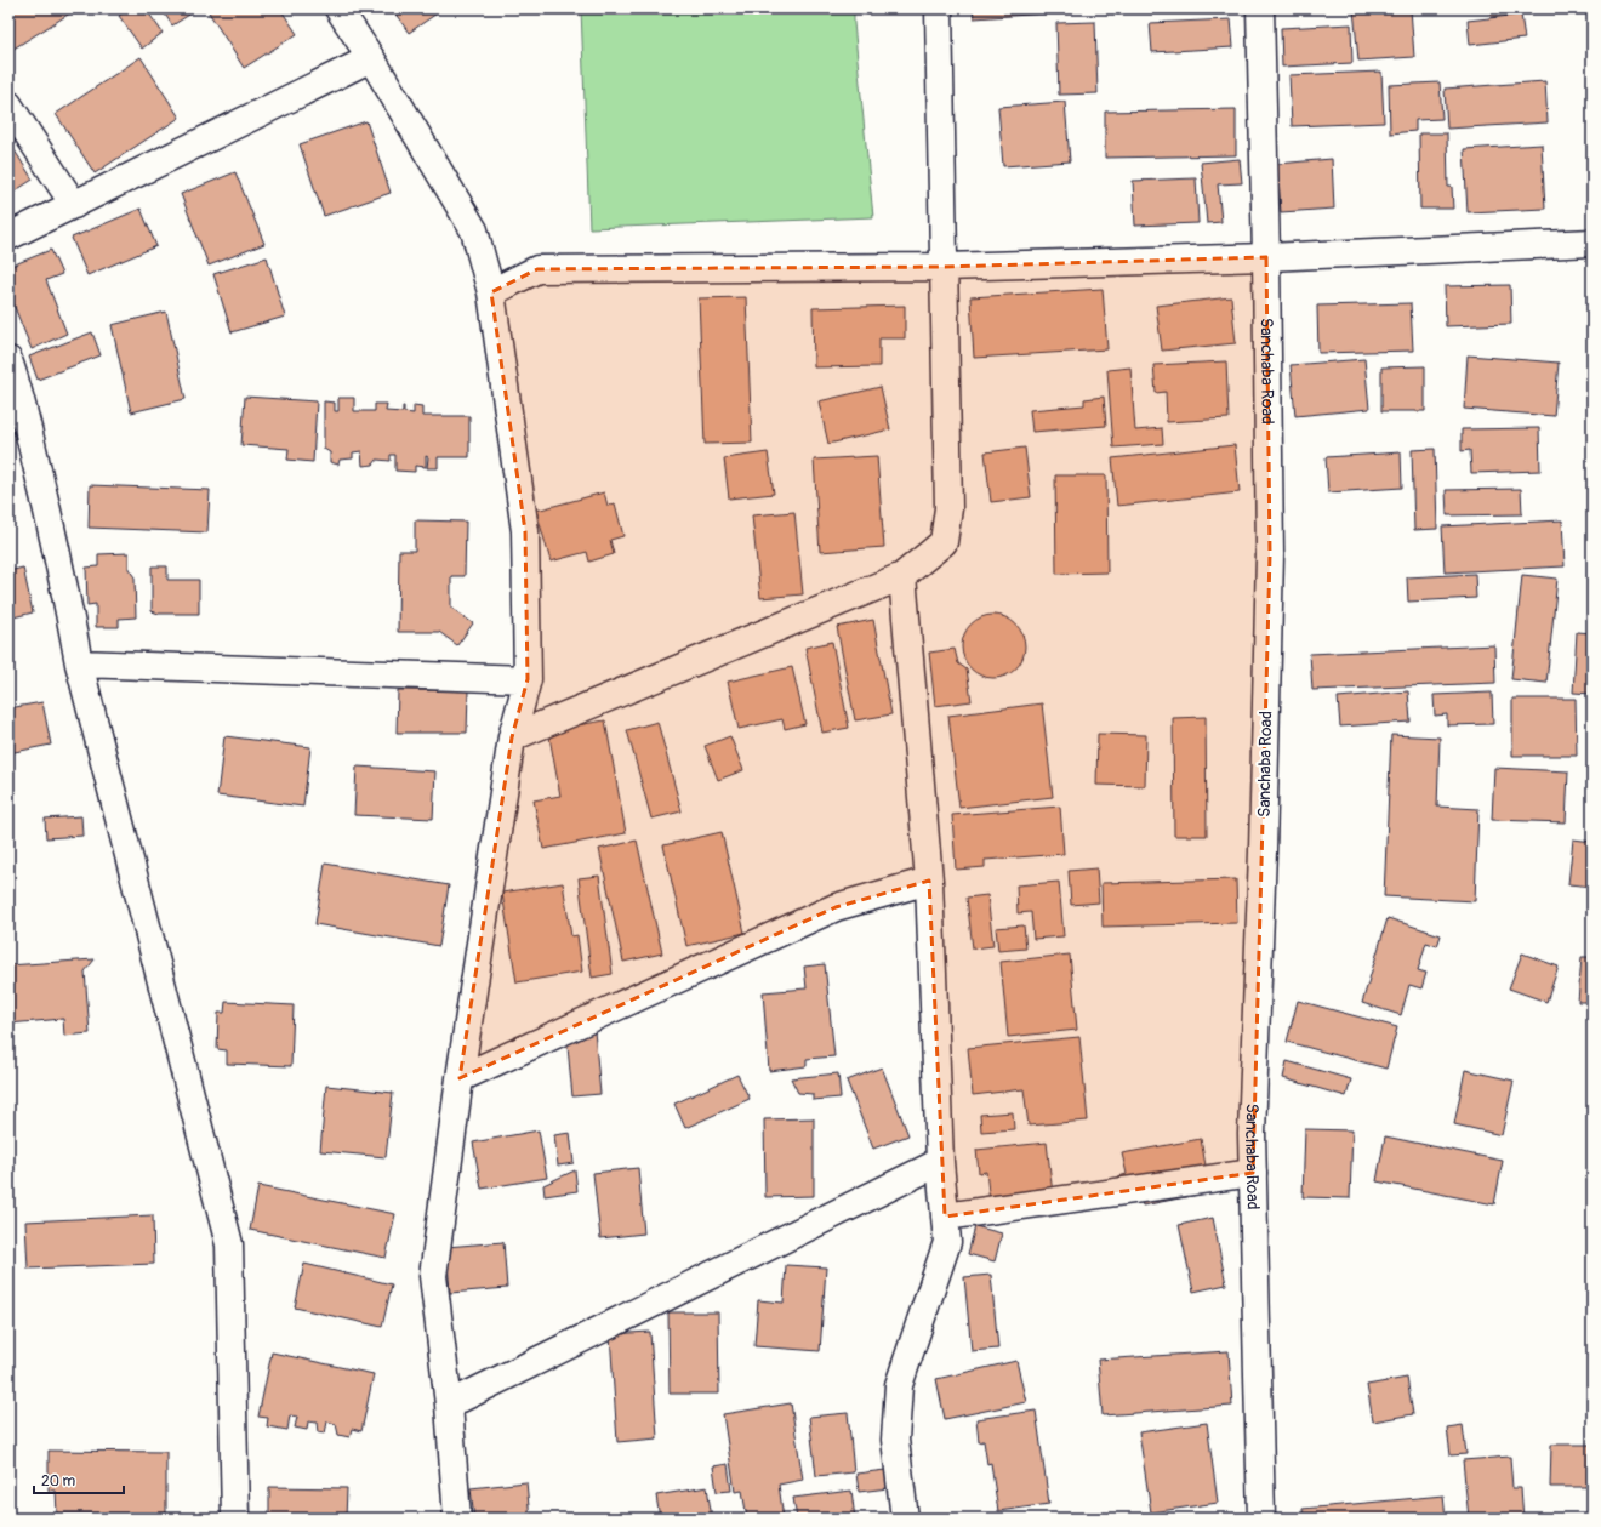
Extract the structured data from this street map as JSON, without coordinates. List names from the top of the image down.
{
  "streets": {
    "street": ["Sanchaba Road"]
  },
  "scale_bar": "20 m"
}
